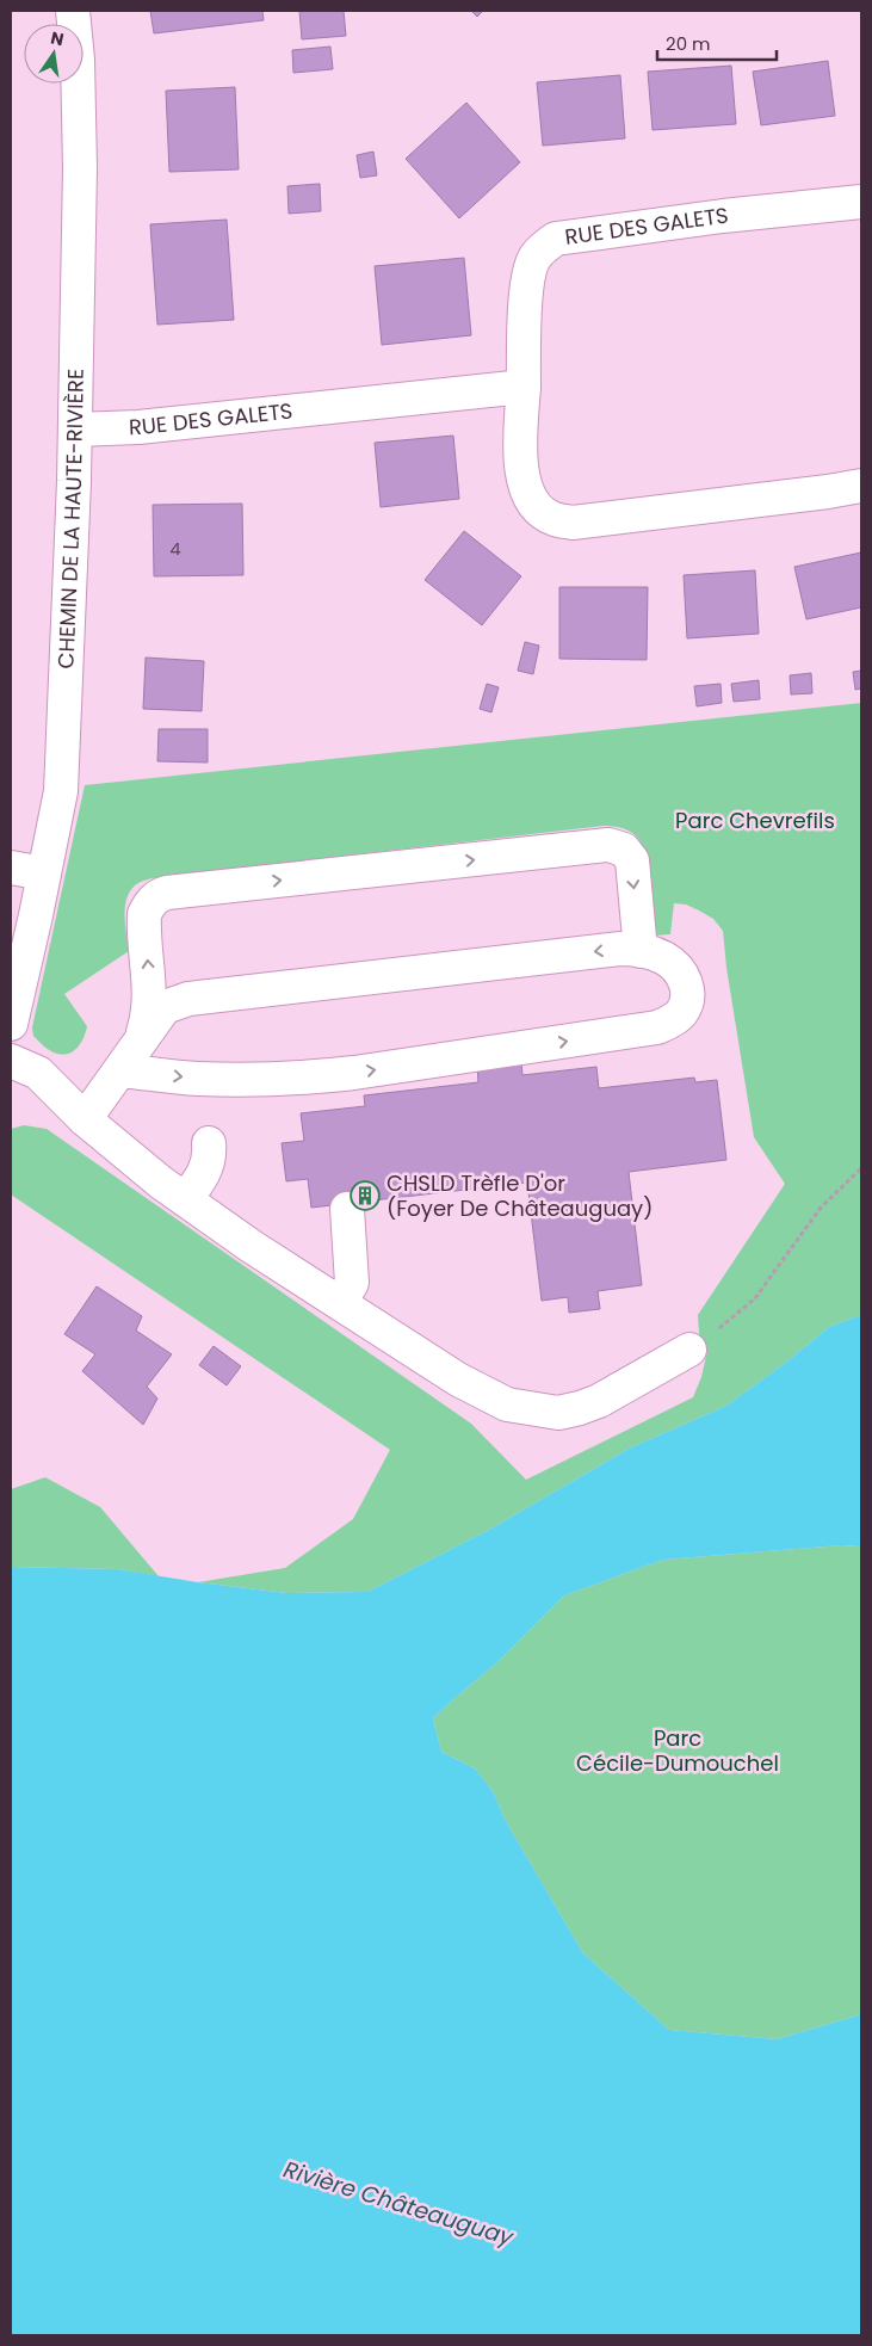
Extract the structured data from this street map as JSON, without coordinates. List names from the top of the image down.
{
  "streets": {
    "street": ["RUE DES GALETS", "CHEMIN DE LA HAUTE-RIVIÈRE"]
  },
  "crossings": [
    ["RUE DES GALETS", "CHEMIN DE LA HAUTE-RIVIÈRE"]
  ],
  "water": ["Rivière Châteauguay"],
  "parks": ["Parc Chevrefils", "Parc Cécile-Dumouchel"],
  "places": {
    "building": ["CHSLD Trèfle D'or (Foyer De Châteauguay)"]
  },
  "house_numbers": ["4"],
  "scale_bar": "20 m",
  "north": "top"
}
